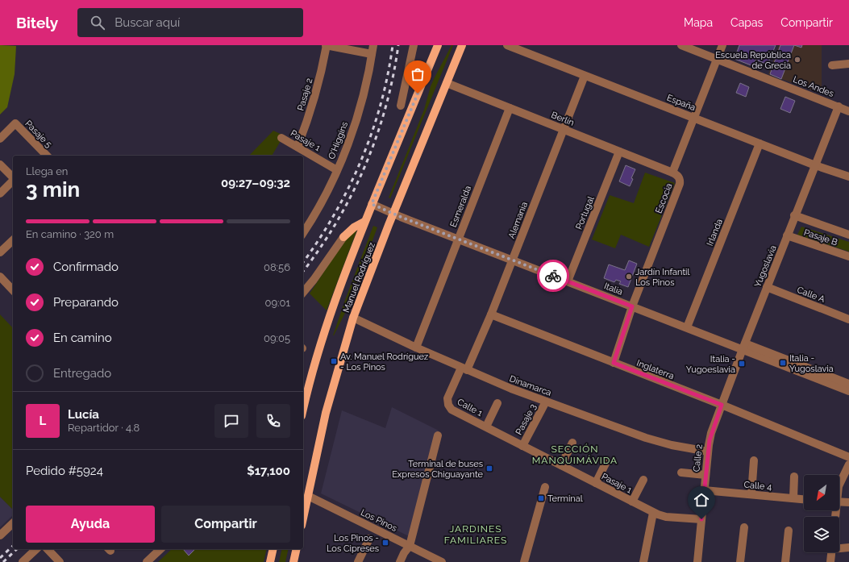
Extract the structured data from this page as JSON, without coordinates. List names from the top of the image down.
{
  "streets": {
    "main road": ["Manuel Rodríguez"],
    "street": [
      "Los Andes",
      "Pasaje 2",
      "España",
      "Berlín",
      "Pasaje 5",
      "Pasaje 1",
      "O'Higgins",
      "Escocia",
      "Esmeralda",
      "Portugal",
      "Alemania",
      "Irlanda",
      "Pasaje B",
      "Yugoslavia",
      "Italia",
      "Calle A",
      "Inglaterra",
      "Dinamarca",
      "Calle 1",
      "Pasaje 3",
      "Calle 2",
      "Calle 4",
      "Los Pinos"
    ]
  },
  "crossings": [
    ["Los Andes", "Escocia"],
    ["Los Andes", "Yugoslavia"],
    ["Pasaje 2", "Pasaje 1"],
    ["España", "Escocia"],
    ["España", "Alemania"],
    ["España", "Irlanda"],
    ["España", "Yugoslavia"],
    ["Berlín", "Escocia"],
    ["Berlín", "Esmeralda"],
    ["Berlín", "Portugal"],
    ["Berlín", "Alemania"],
    ["Berlín", "Manuel Rodríguez"],
    ["Pasaje 1", "O'Higgins"],
    ["Pasaje 1", "Calle 1"],
    ["Pasaje 1", "Pasaje 3"],
    ["Pasaje 1", "Calle 2"],
    ["Escocia", "Italia"],
    ["Escocia", "Inglaterra"],
    ["Esmeralda", "Italia"],
    ["Esmeralda", "Dinamarca"],
    ["Portugal", "Italia"],
    ["Alemania", "Italia"],
    ["Alemania", "Inglaterra"],
    ["Alemania", "Dinamarca"],
    ["Alemania", "Calle 1"],
    ["Irlanda", "Italia"],
    ["Pasaje B", "Yugoslavia"],
    ["Yugoslavia", "Italia"],
    ["Yugoslavia", "Calle A"],
    ["Yugoslavia", "Inglaterra"],
    ["Yugoslavia", "Calle 2"],
    ["Manuel Rodríguez", "Italia"],
    ["Manuel Rodríguez", "Dinamarca"],
    ["Manuel Rodríguez", "Los Pinos"],
    ["Dinamarca", "Calle 1"],
    ["Dinamarca", "Pasaje 3"],
    ["Dinamarca", "Calle 2"],
    ["Calle 2", "Calle 4"]
  ],
  "districts": ["SECCIÓN MANQUIMÁVIDA", "JARDINES FAMILIARES"],
  "places": {
    "other": ["Escuela República de Grecia", "Jardín Infantil Los Pinos"],
    "transit": [
      "Av. Manuel Rodríguez - Los Pinos",
      "Italia - Yugoslavia",
      "Italia - Yugoeslavia",
      "Terminal de buses Expresos Chiguayante",
      "Terminal",
      "Los Pinos - Los Cipreses"
    ]
  },
  "north": "bottom left",
  "page": {
    "header": "Bitely",
    "search": "Buscar aquí",
    "nav": ["Mapa", "Capas", "Compartir"],
    "heading": ["3 min", "Llega en", "09:27–09:32"],
    "panel": [
      "Lucía",
      "Repartidor · 4.8",
      "Pedido #5924",
      "$17,100"
    ],
    "bar": "En camino · 320 m",
    "list": [
      ["Confirmado", "08:56"],
      ["Preparando", "09:01"],
      ["En camino", "09:05"],
      "Entregado"
    ],
    "round": "L",
    "buttons": ["Ayuda", "Compartir"]
  }
}
